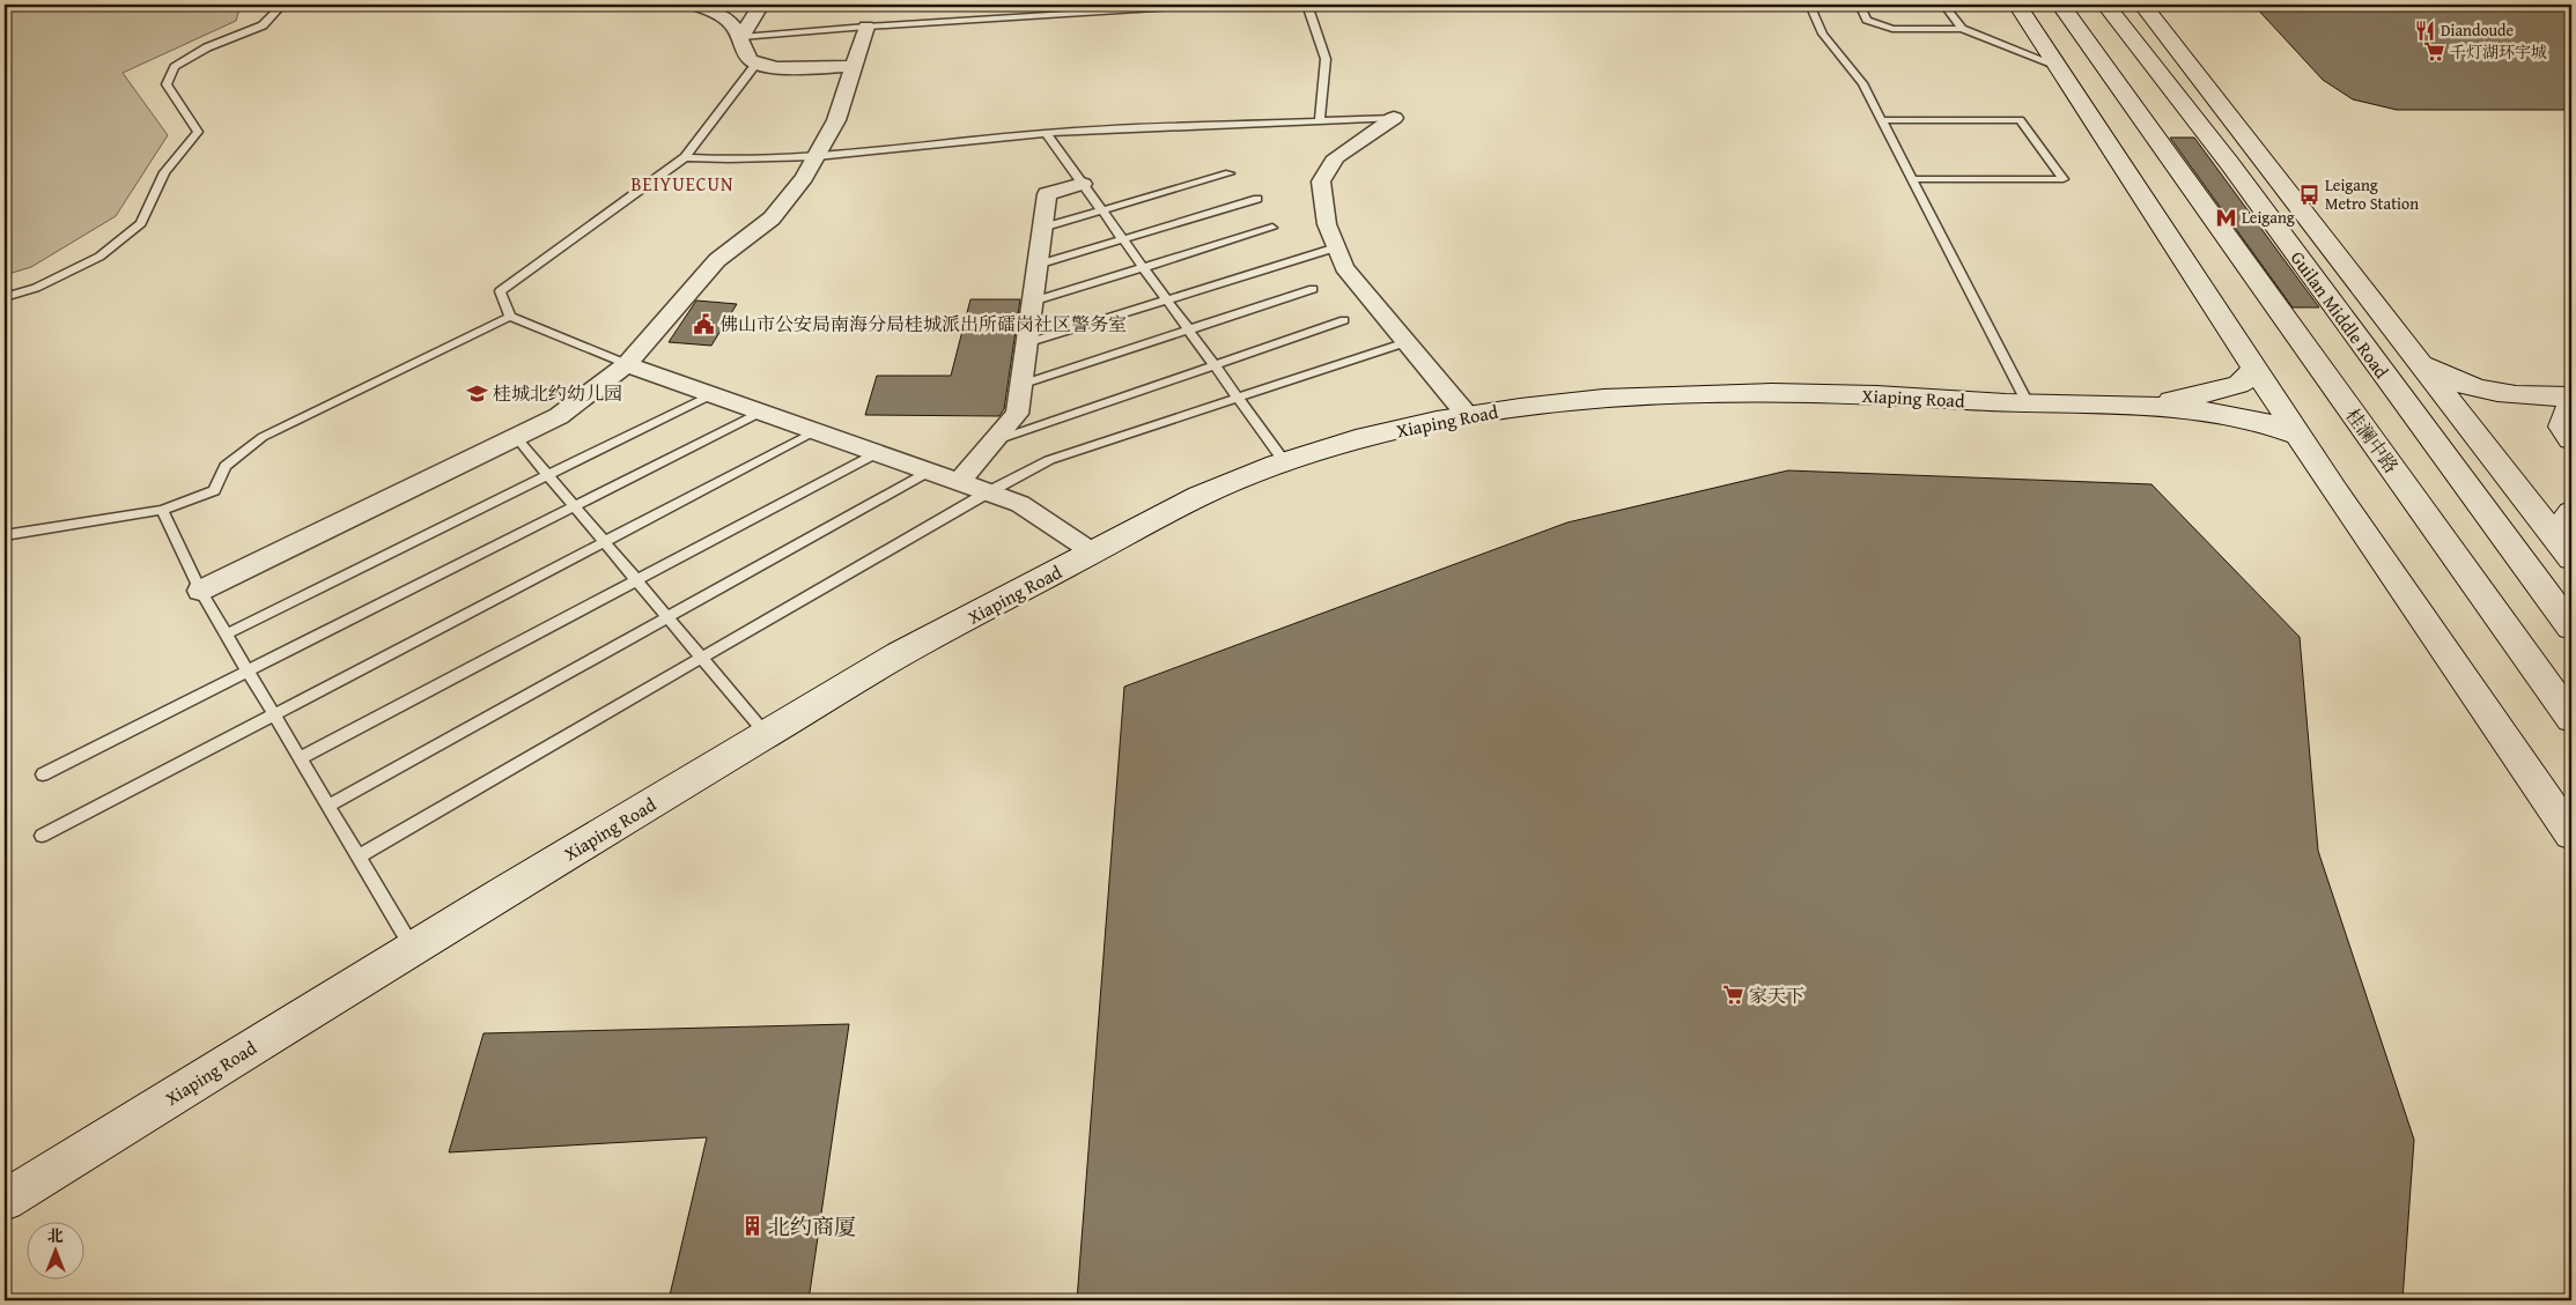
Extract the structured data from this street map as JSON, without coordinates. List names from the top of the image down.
{
  "streets": {
    "main road": ["Guilan Middle Road", "Xiaping Road", "桂澜中路"]
  },
  "districts": ["BEIYUECUN"],
  "places": {
    "restaurant": ["Diandoude"],
    "supermarket": ["千灯湖环宇城", "家天下"],
    "bus stop": ["Leigang Metro Station"],
    "metro station": ["Leigang"],
    "public building": ["佛山市公安局南海分局桂城派出所礌岗社区警务室"],
    "school or university": ["桂城北约幼儿园"],
    "building": ["北约商厦"]
  },
  "north": "top"
}
